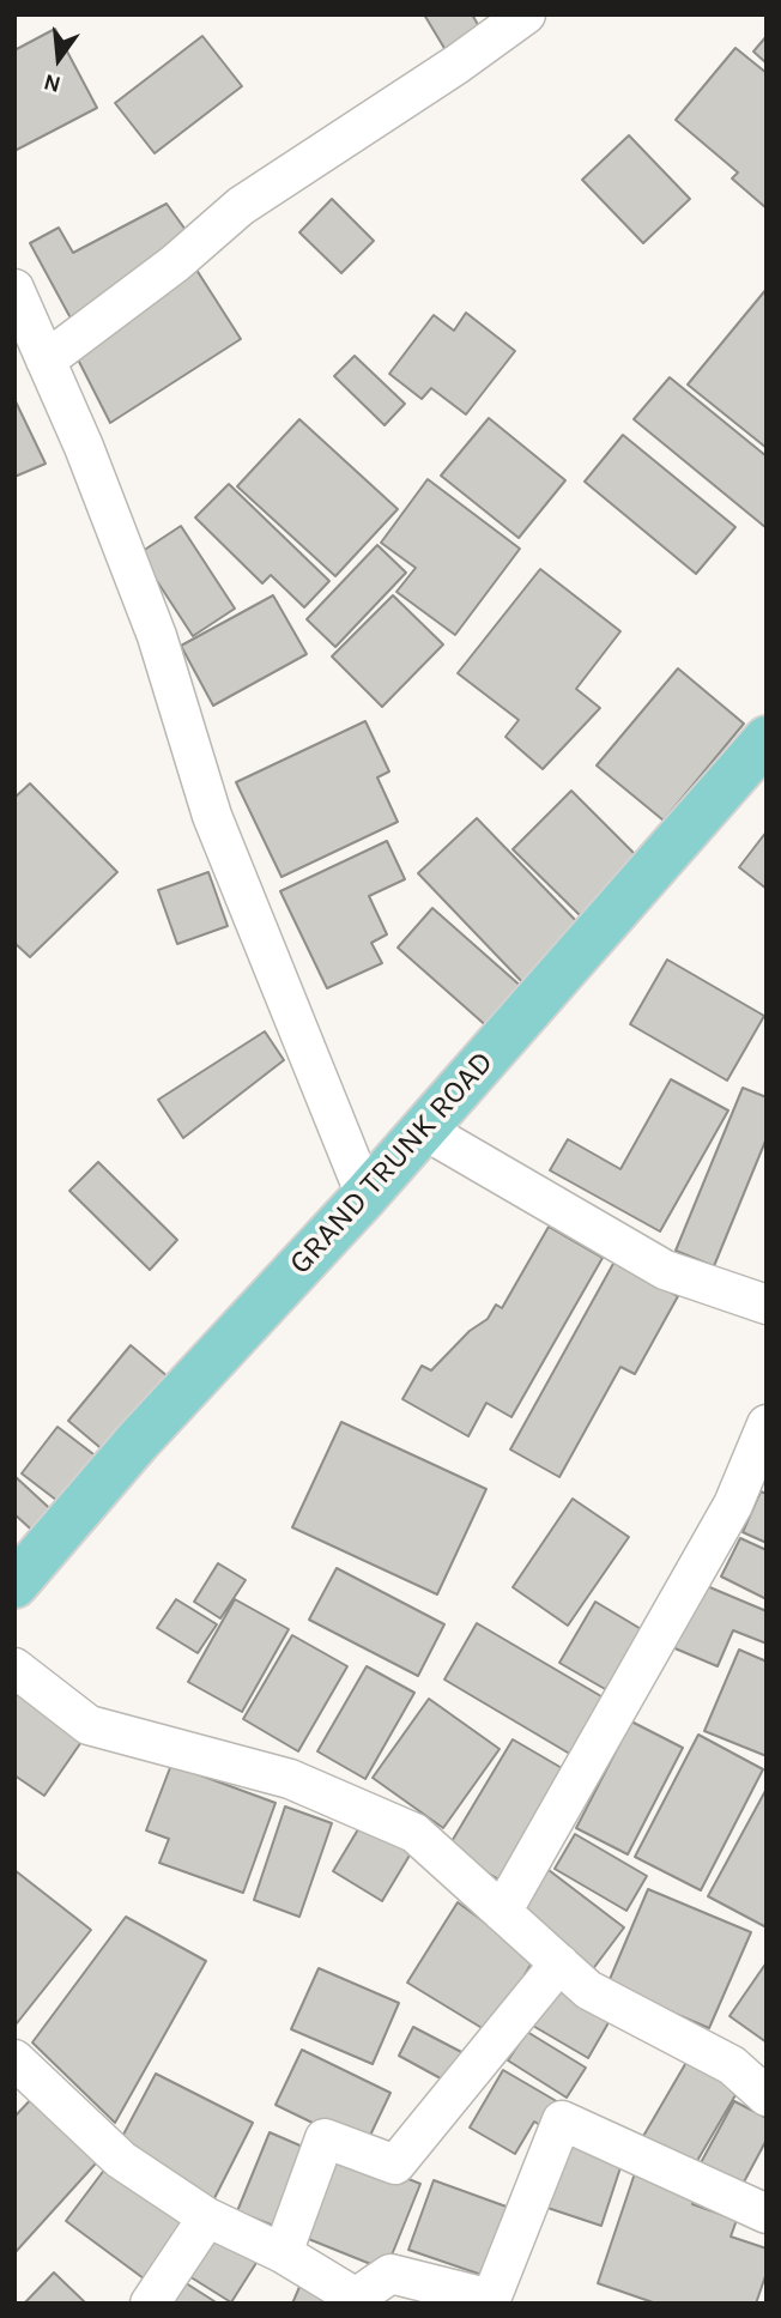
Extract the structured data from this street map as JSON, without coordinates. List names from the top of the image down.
{
  "streets": {
    "main road": ["GRAND TRUNK ROAD"]
  },
  "north": "bottom"
}
